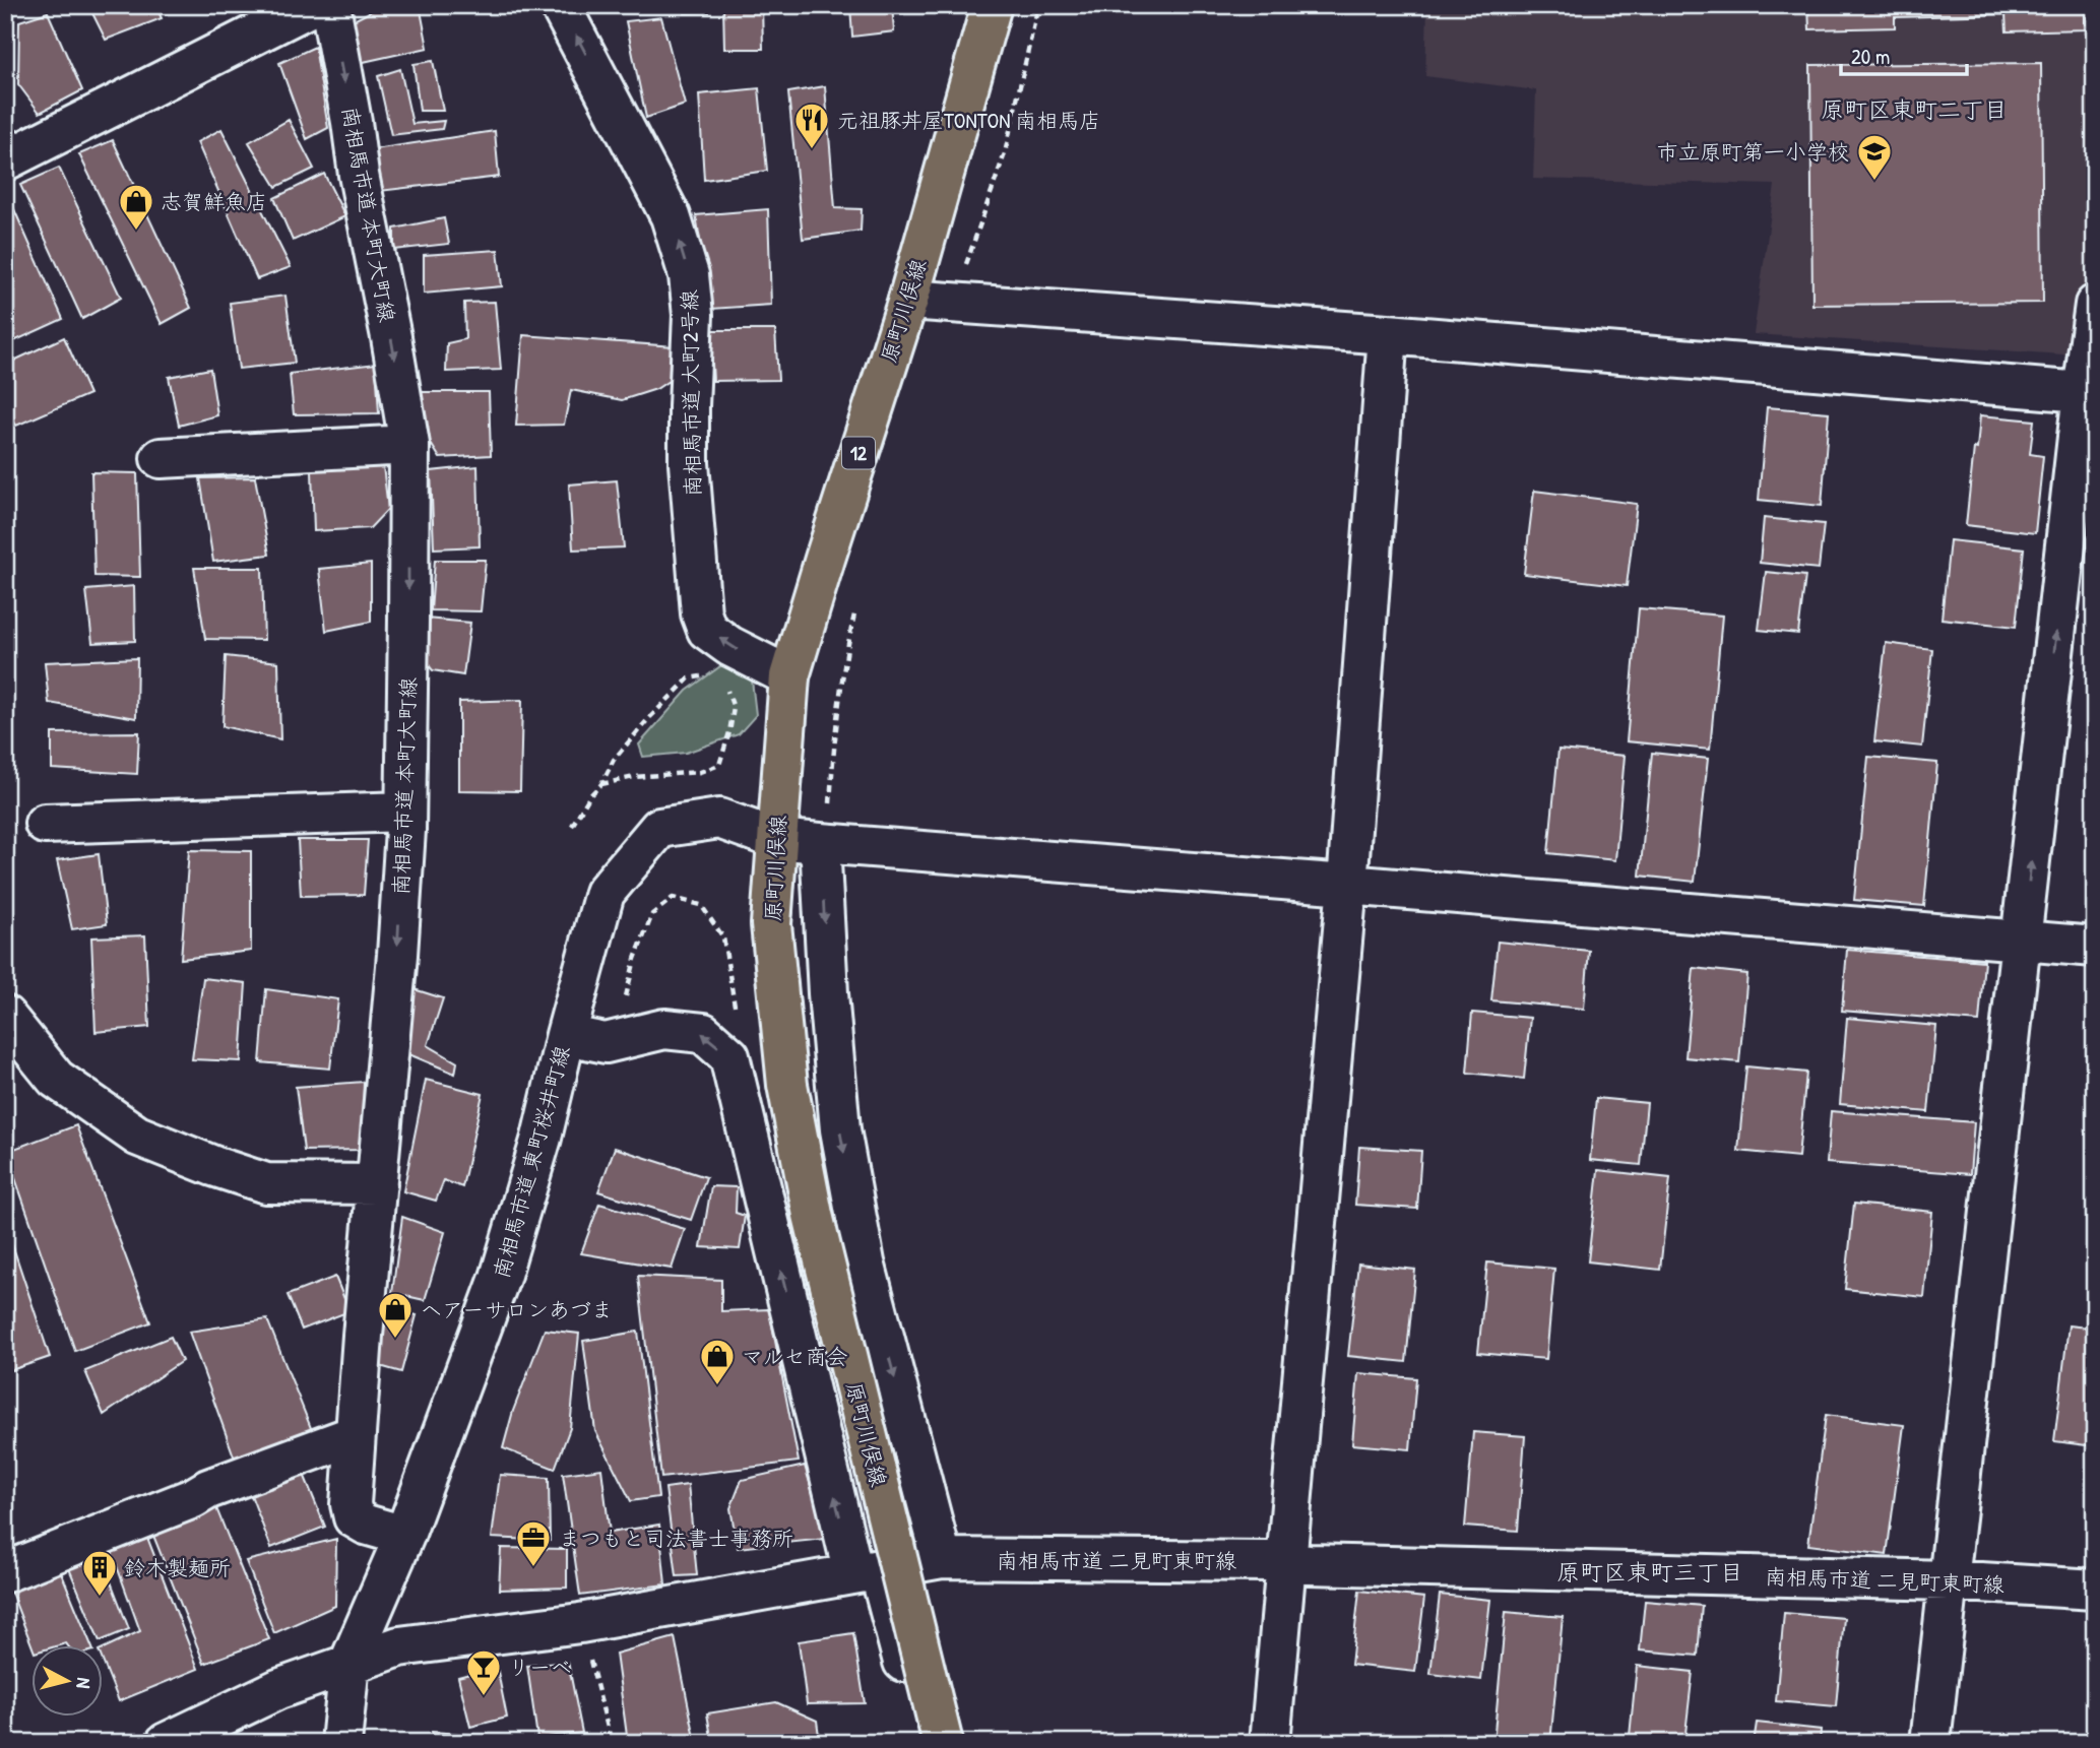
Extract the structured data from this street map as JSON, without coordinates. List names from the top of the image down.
{
  "streets": {
    "main road": ["原町川俣線", "12"],
    "street": [
      "南相馬市道 本町大町線",
      "南相馬市道 大町2号線",
      "南相馬市道 東町桜井町線",
      "南相馬市道 二見町東町線"
    ]
  },
  "crossings": [
    ["南相馬市道 本町大町線", "南相馬市道 東町桜井町線"],
    ["原町川俣線", "南相馬市道 大町2号線"],
    ["原町川俣線", "南相馬市道 東町桜井町線"],
    ["南相馬市道 東町桜井町線", "南相馬市道 二見町東町線"]
  ],
  "one_way": ["南相馬市道 本町大町線", "南相馬市道 大町2号線"],
  "districts": ["原町区東町二丁目", "原町区東町三丁目"],
  "places": {
    "restaurant": ["元祖豚丼屋TONTON 南相馬店"],
    "school or university": ["市立原町第一小学校"],
    "shop": ["志賀鮮魚店", "ヘアーサロンあづま", "マルセ商会"],
    "office": ["まつもと司法書士事務所"],
    "building": ["鈴木製麺所"],
    "bar": ["リーベ"]
  },
  "scale_bar": "20 m",
  "north": "right"
}
